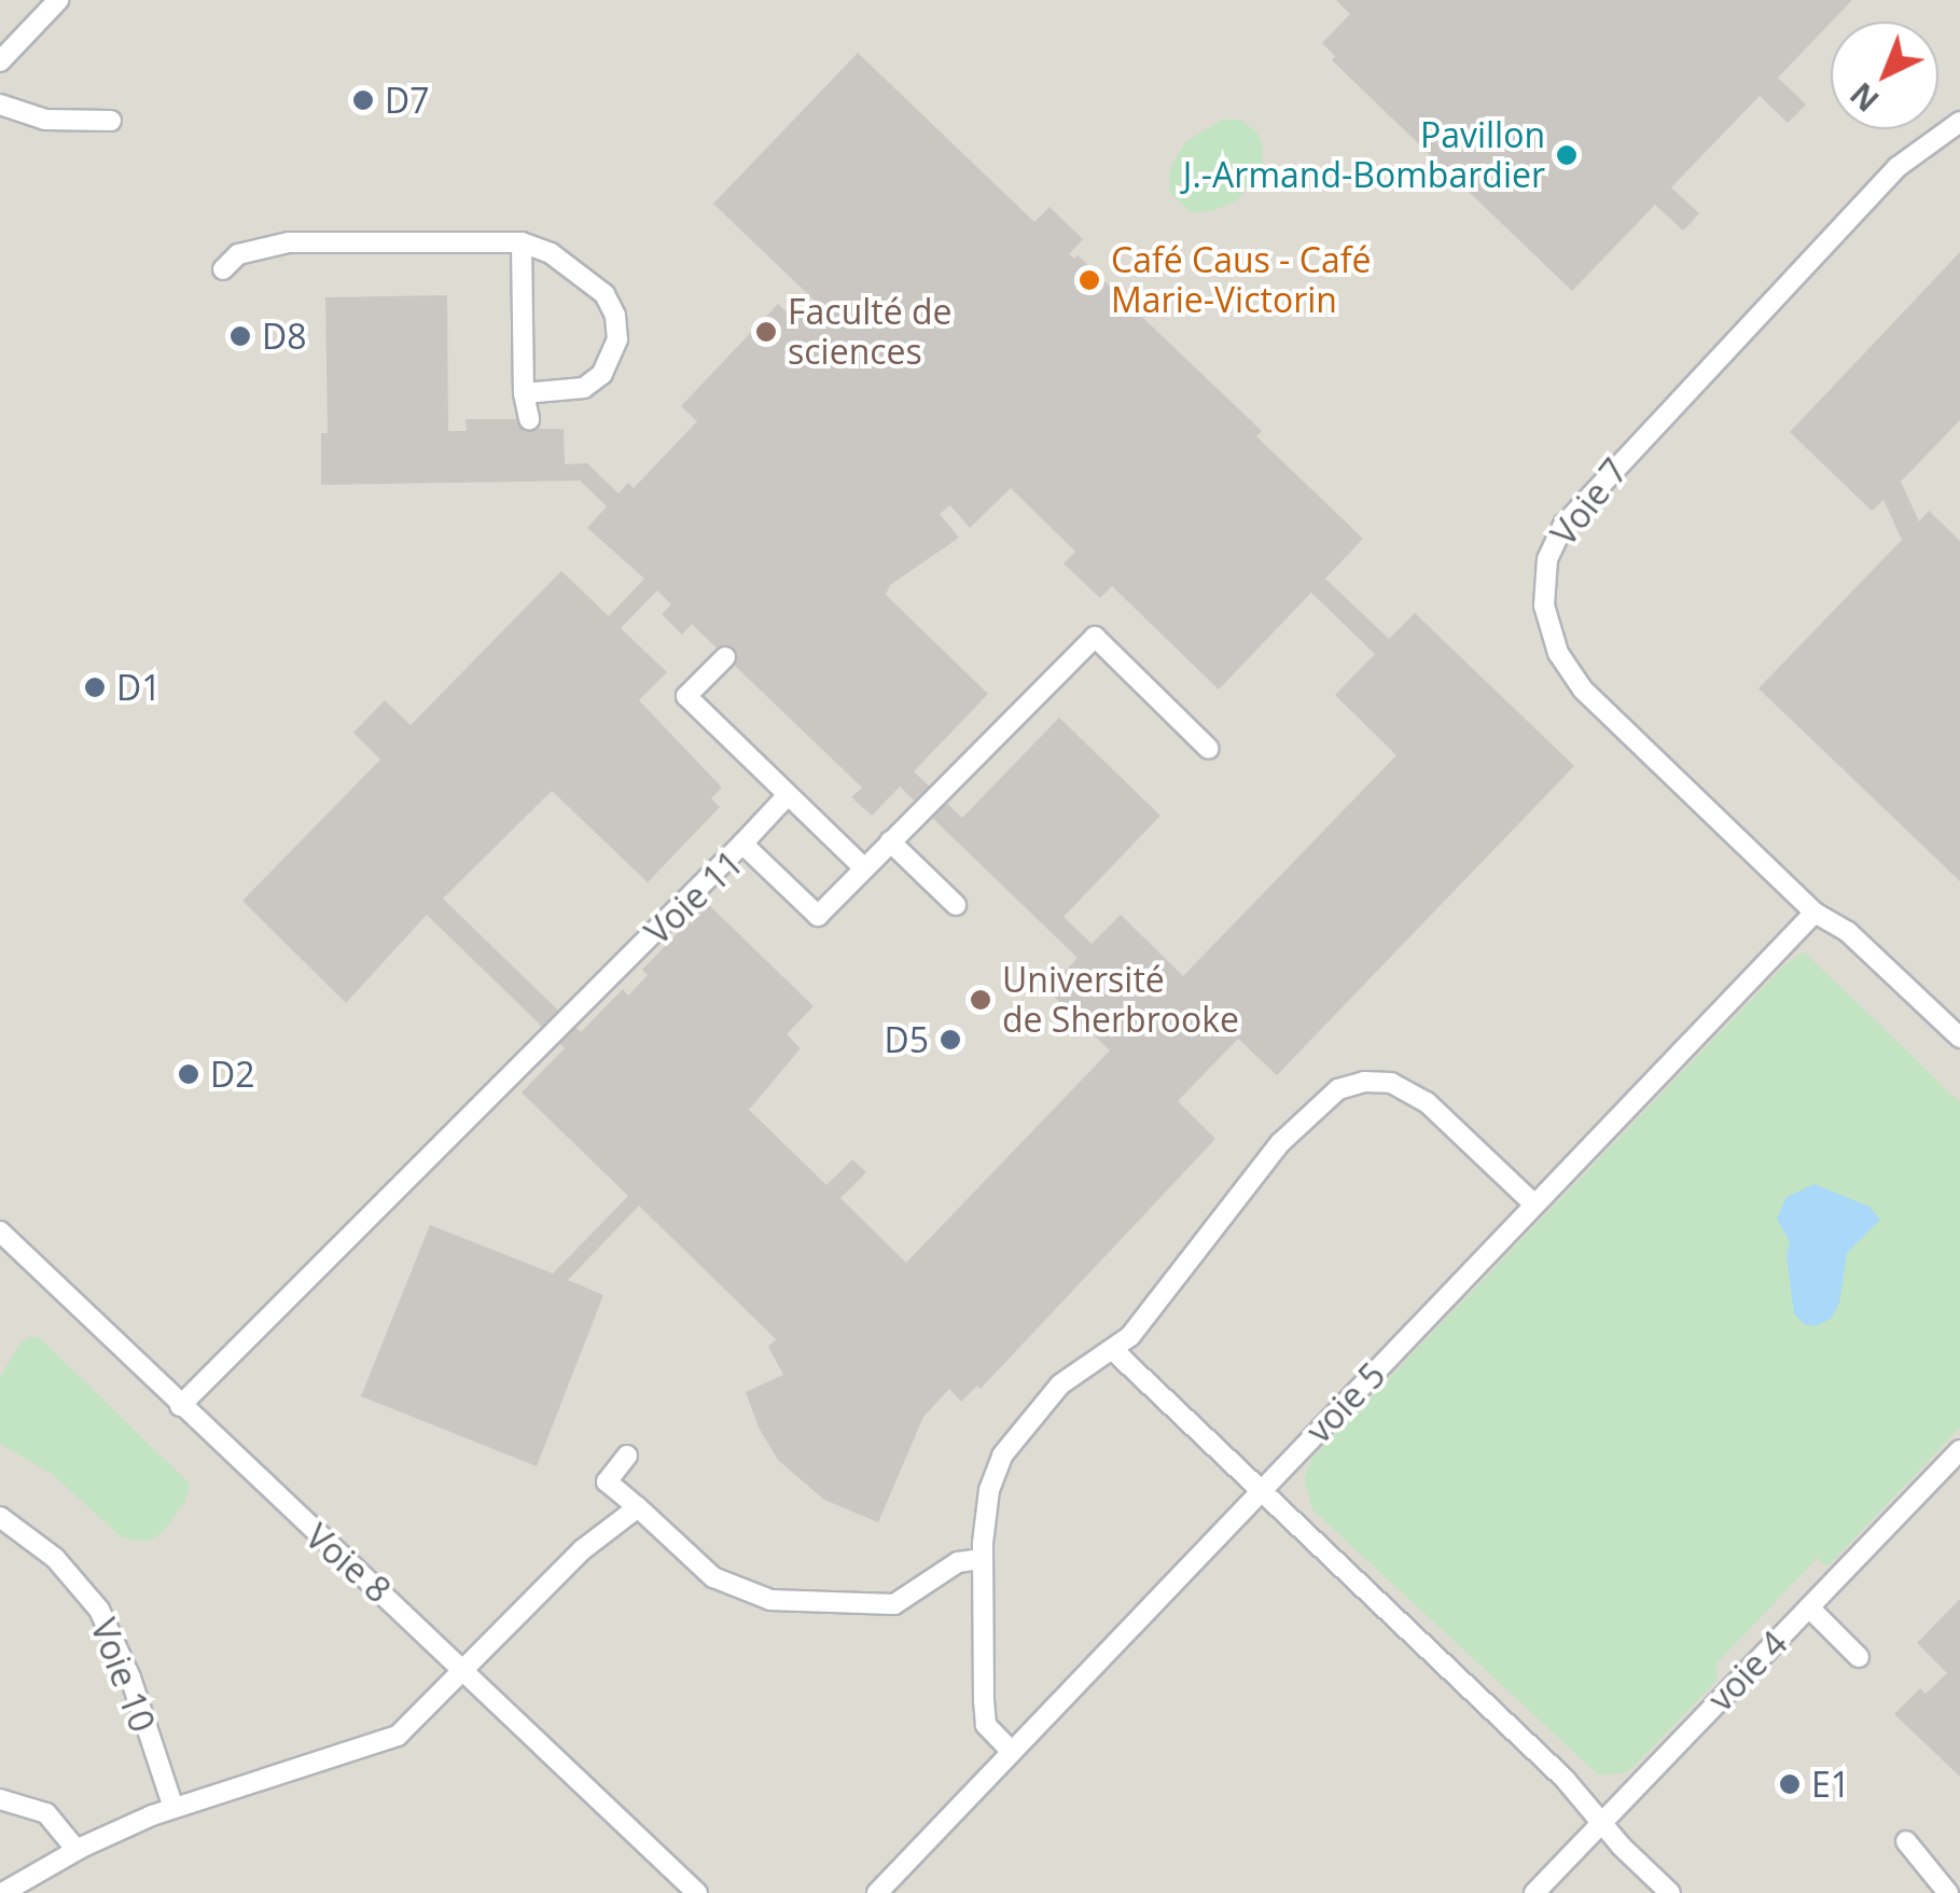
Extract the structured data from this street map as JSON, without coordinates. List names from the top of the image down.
{
  "streets": {
    "lane": [
      "Voie 7",
      "Voie 11",
      "voie 5",
      "Voie 8",
      "voie 4",
      "Voie 10"
    ]
  },
  "crossings": [
    ["Voie 7", "voie 5"],
    ["Voie 11", "Voie 8"]
  ],
  "places": [
    "D7",
    "Pavillon J.-Armand-Bombardier",
    "Café Caus - Café Marie-Victorin",
    "Faculté de sciences",
    "D8",
    "D1",
    "Université de Sherbrooke",
    "D5",
    "D2",
    "E1"
  ],
  "north": "bottom left"
}
